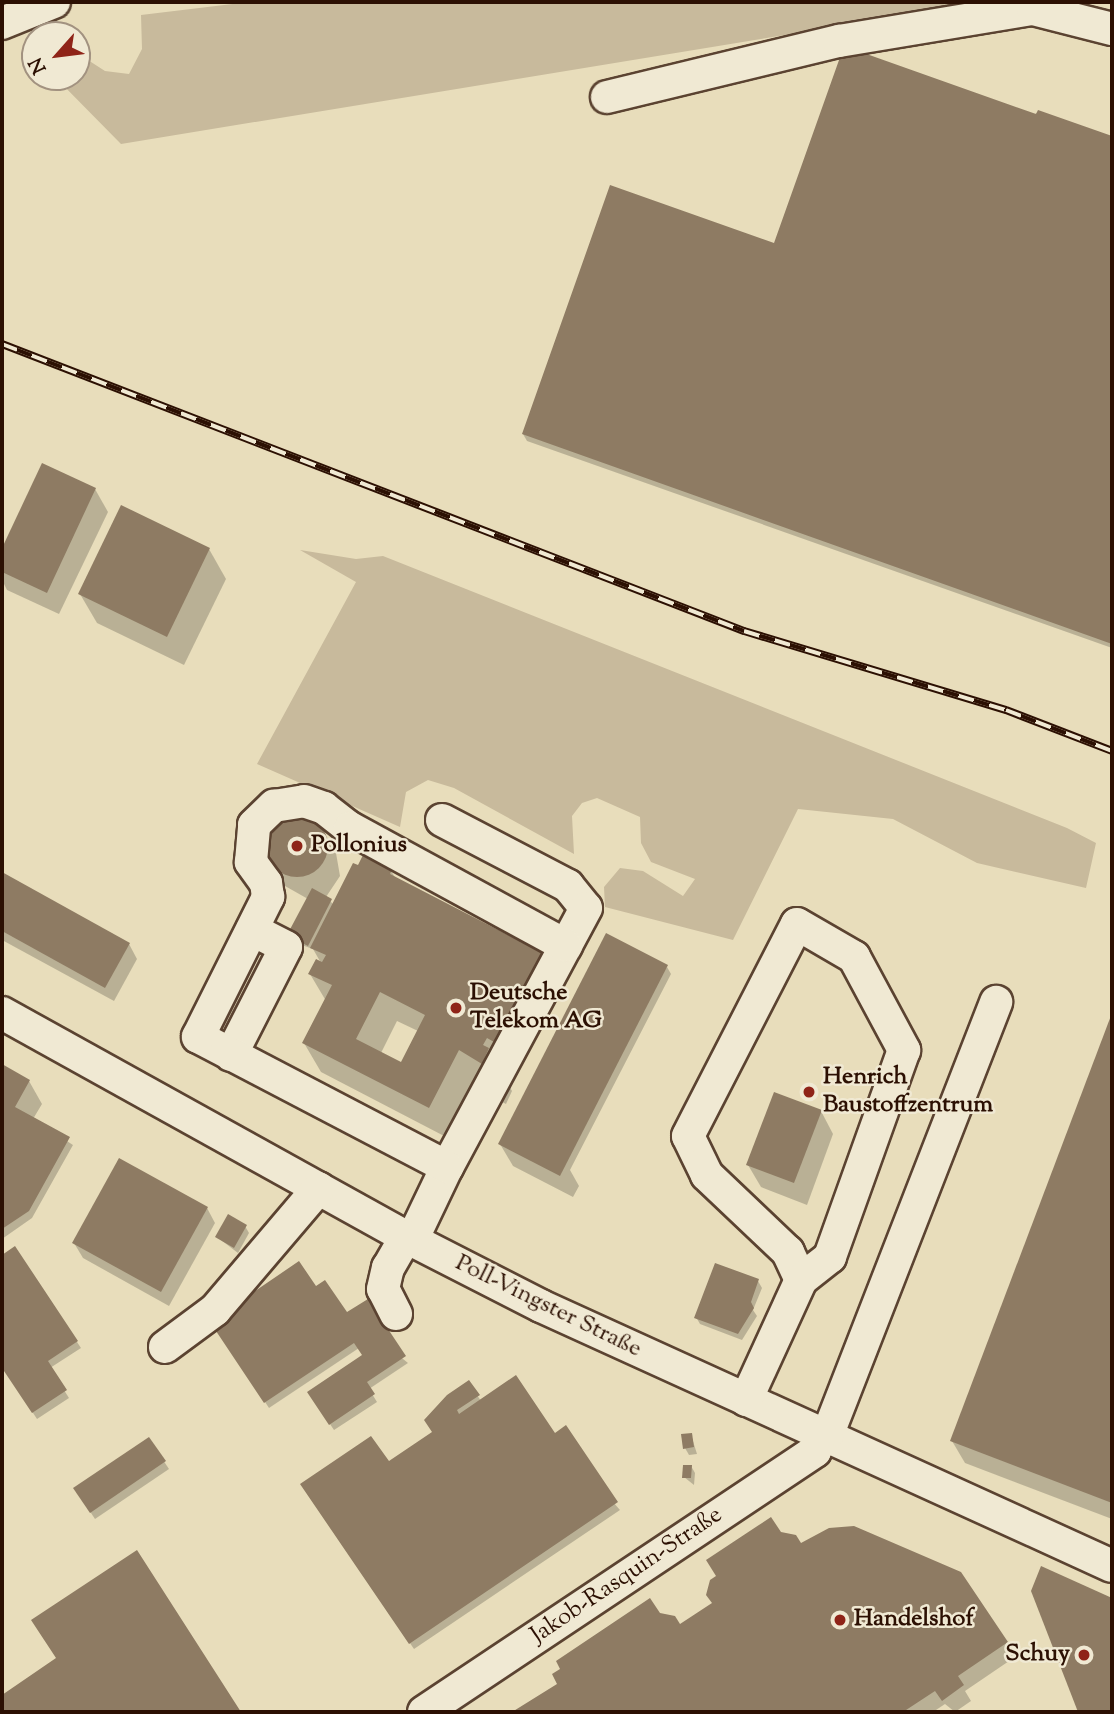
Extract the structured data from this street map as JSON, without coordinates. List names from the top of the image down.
{
  "streets": {
    "street": ["Poll-Vingster Straße", "Jakob-Rasquin-Straße"]
  },
  "crossings": [
    ["Poll-Vingster Straße", "Jakob-Rasquin-Straße"]
  ],
  "places": [
    "Pollonius",
    "Deutsche Telekom AG",
    "Henrich Baustoffzentrum",
    "Handelshof",
    "Schuy"
  ],
  "north": "bottom left"
}
